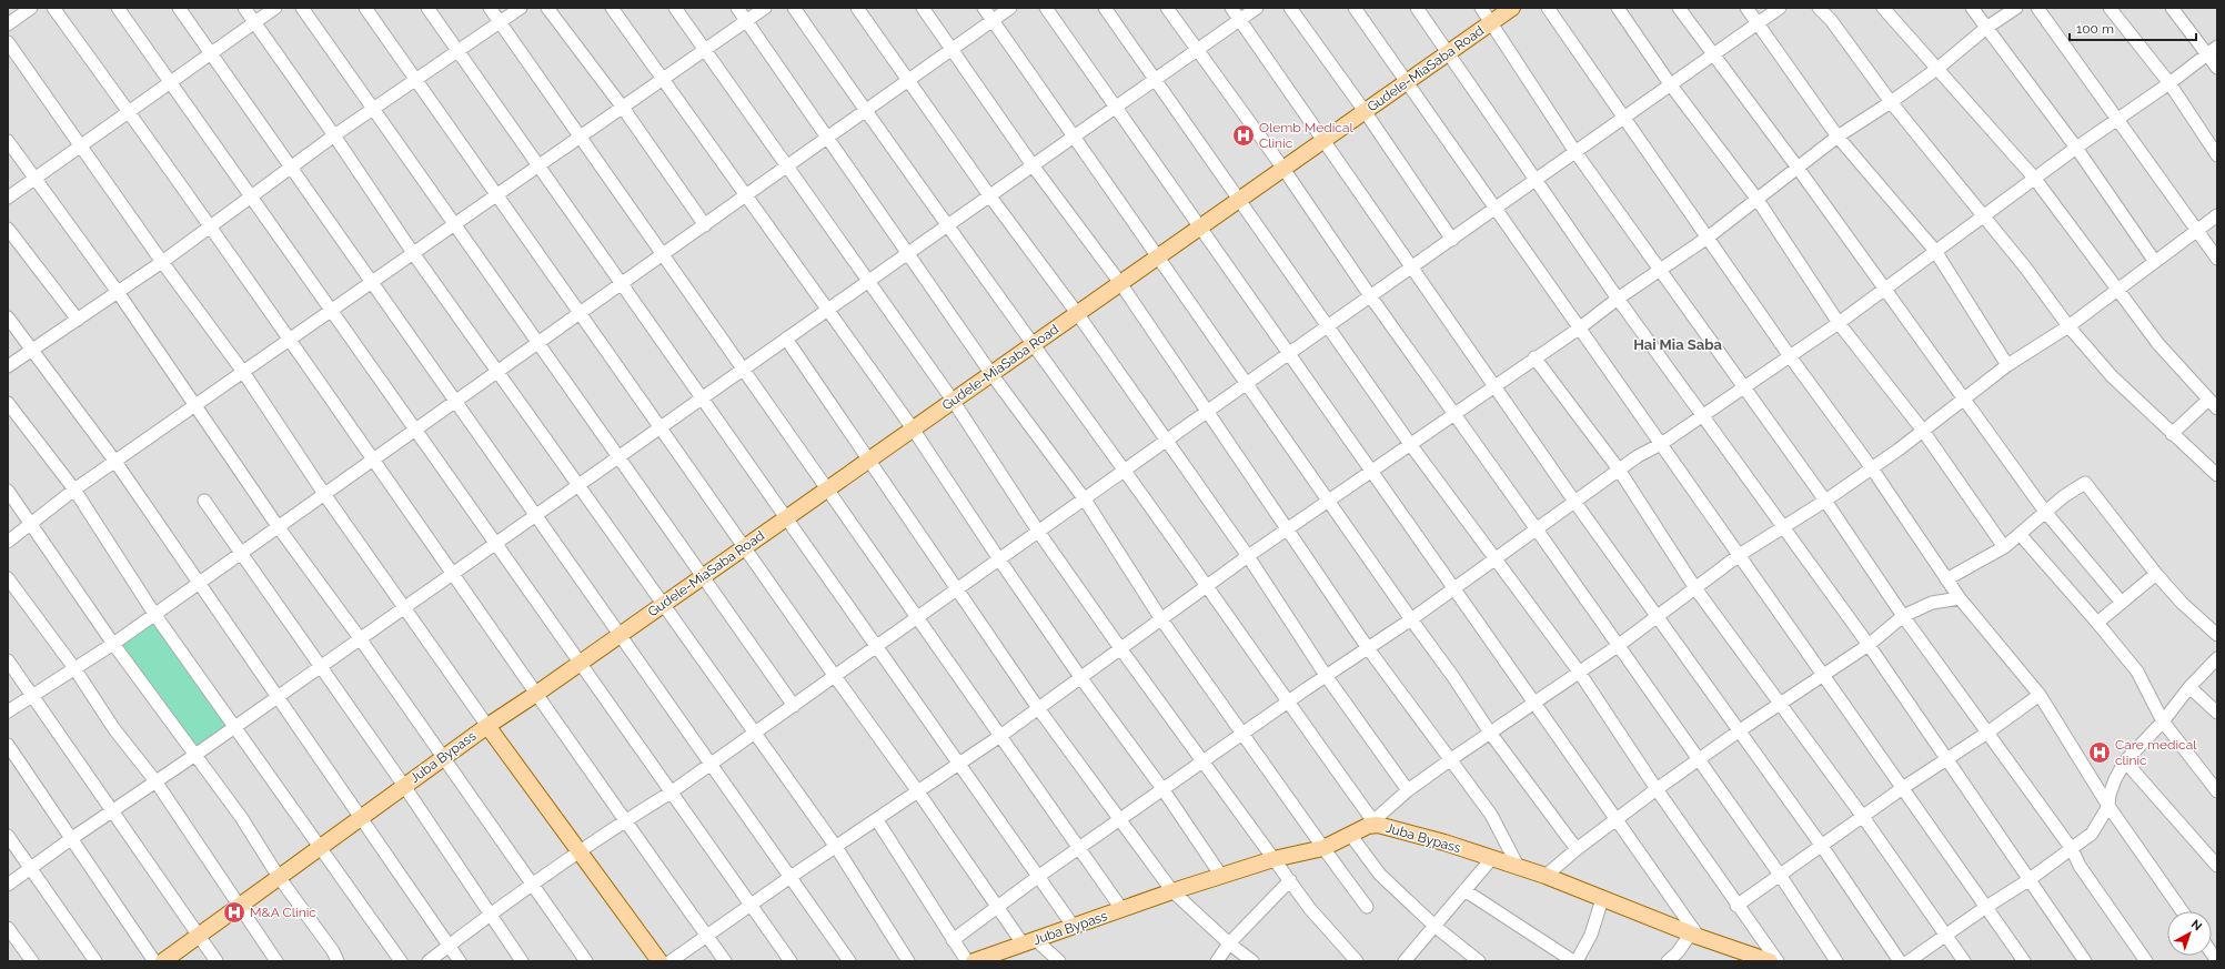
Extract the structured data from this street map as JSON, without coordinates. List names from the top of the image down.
{
  "streets": {
    "main road": ["Gudele-MiaSaba Road", "Juba Bypass"]
  },
  "crossings": [
    ["Gudele-MiaSaba Road", "Juba Bypass"]
  ],
  "districts": ["Hai Mia Saba"],
  "places": {
    "hospital": ["Olemb Medical Clinic", "Care medical clinic", "M&A Clinic"]
  },
  "scale_bar": "100 m",
  "north": "top right"
}
